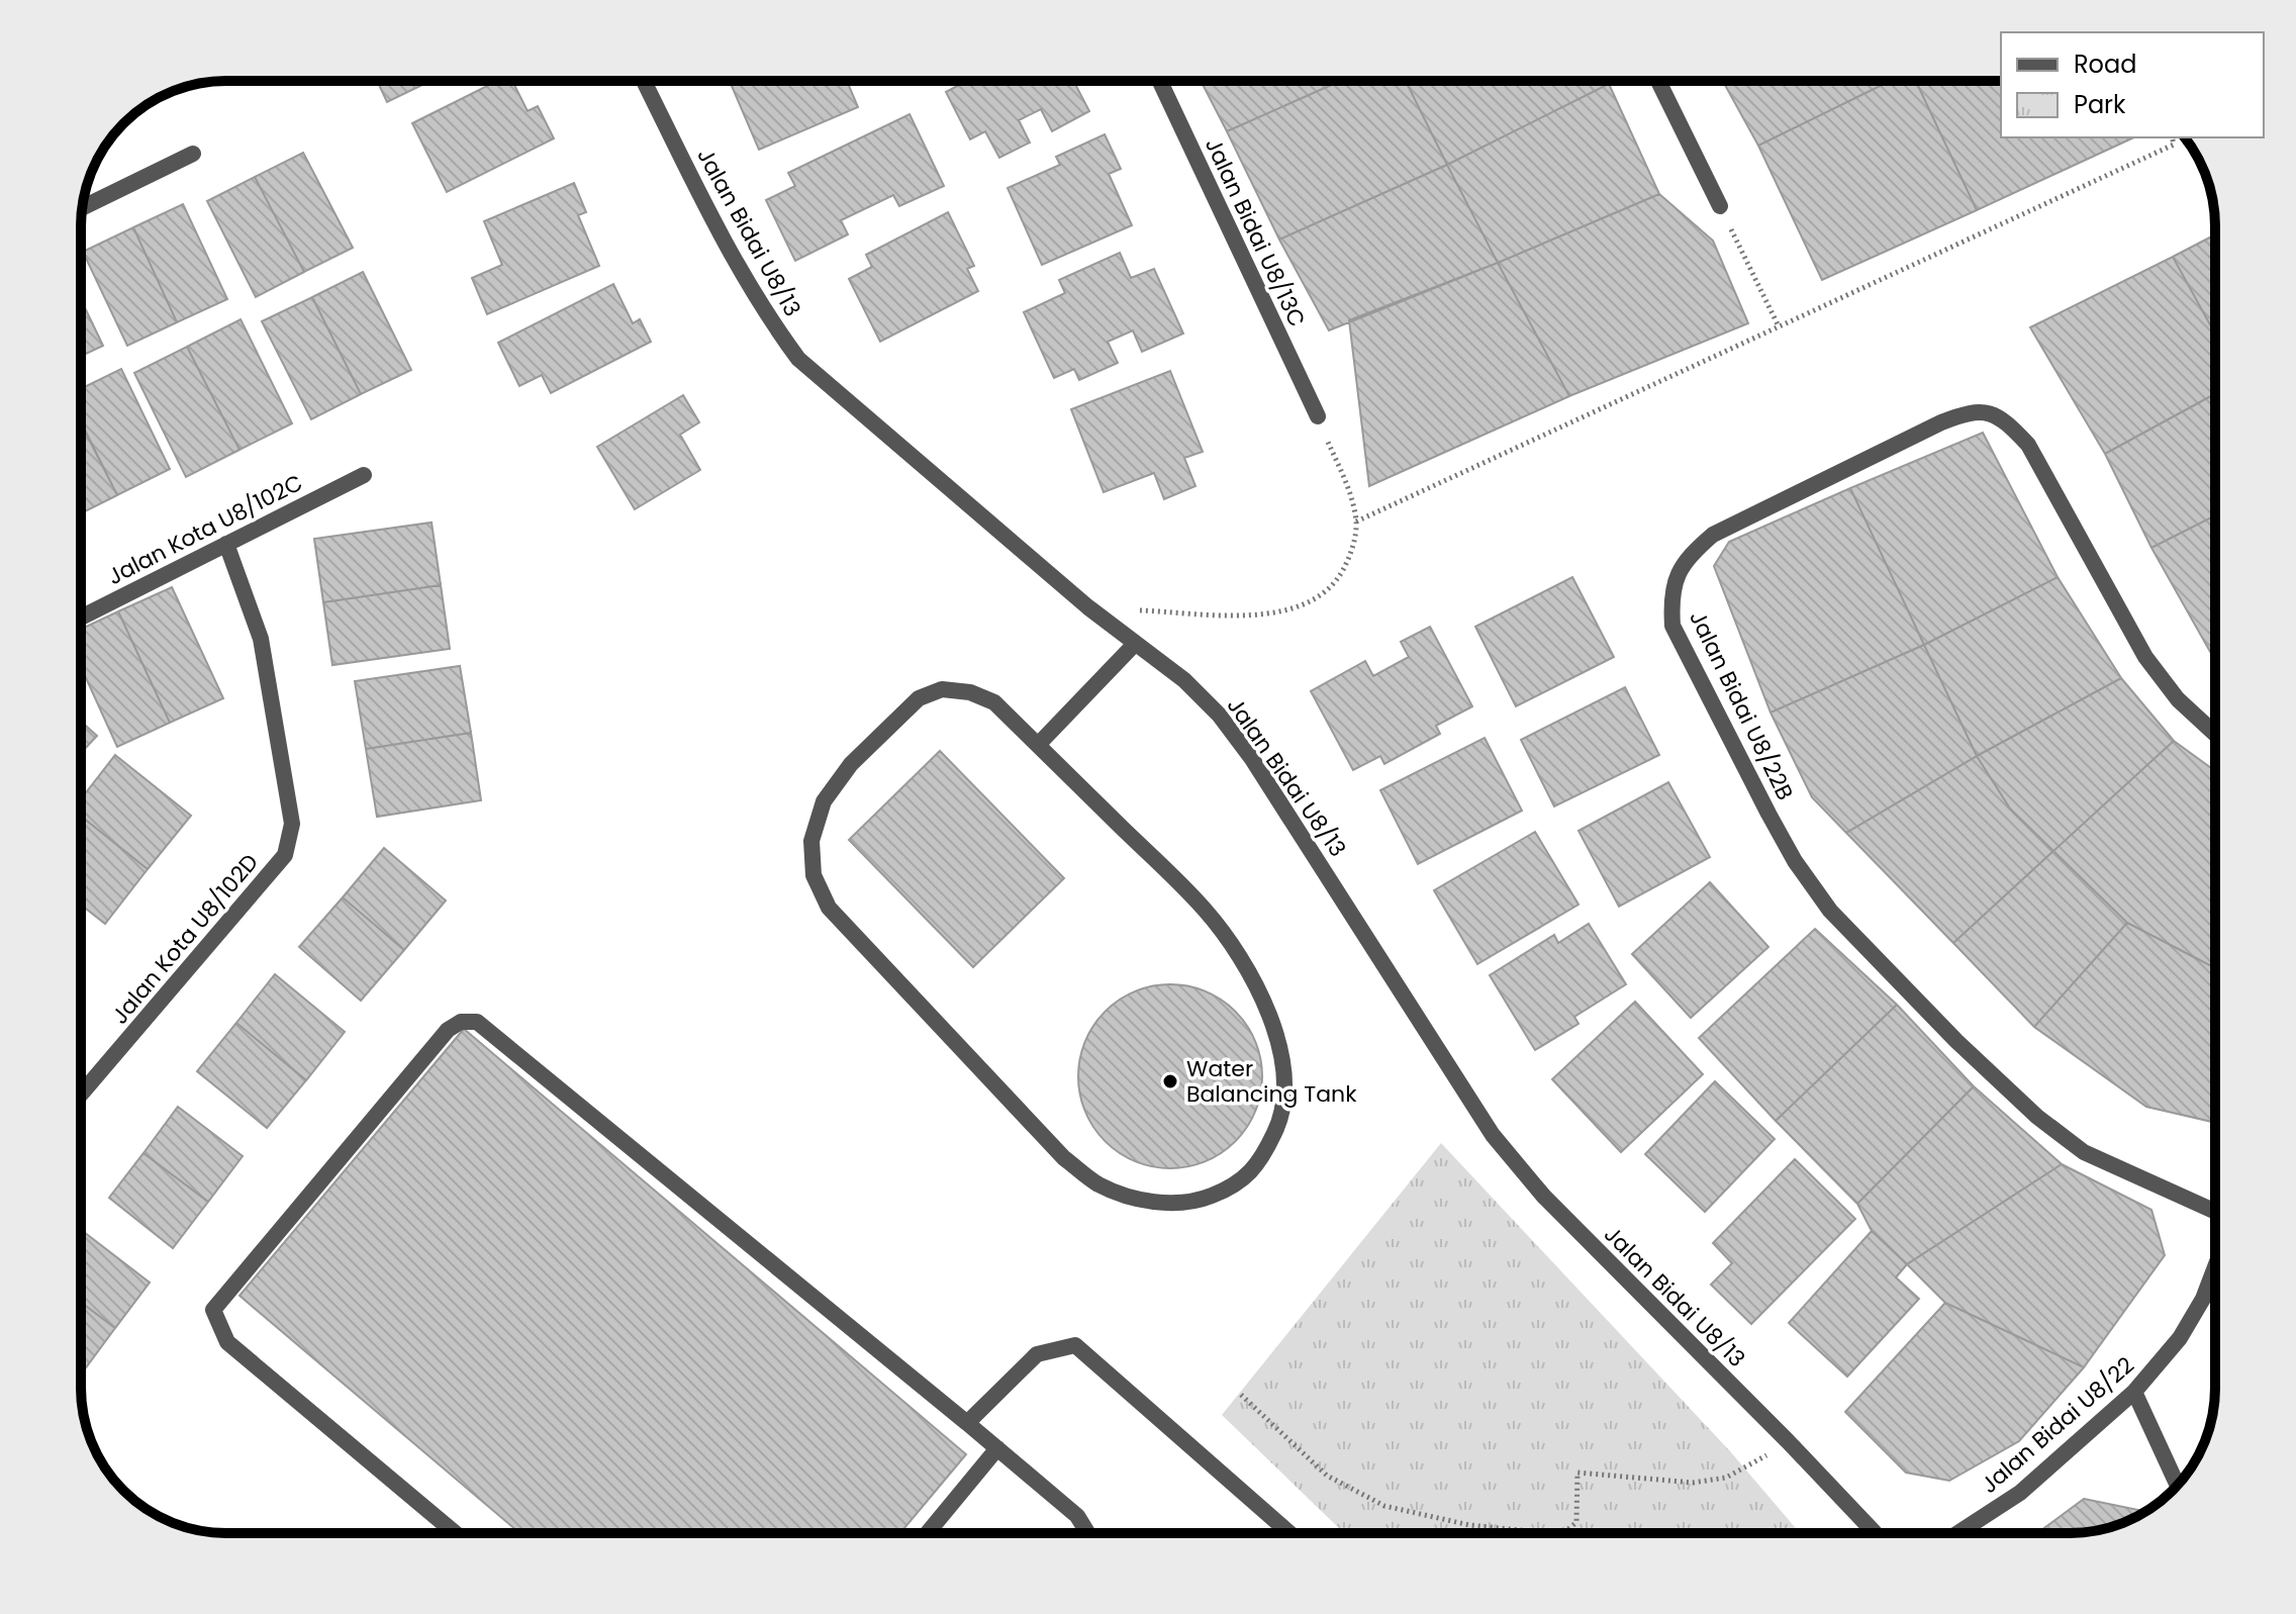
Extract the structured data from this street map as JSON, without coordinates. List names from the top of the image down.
{
  "streets": {
    "street": [
      "Jalan Bidai U8/13",
      "Jalan Bidai U8/13C",
      "Jalan Kota U8/102C",
      "Jalan Bidai U8/22B",
      "Jalan Kota U8/102D",
      "Jalan Bidai U8/22"
    ]
  },
  "crossings": [
    ["Jalan Kota U8/102C", "Jalan Kota U8/102D"]
  ],
  "places": ["Water Balancing Tank"],
  "legend": ["Road", "Park"]
}
